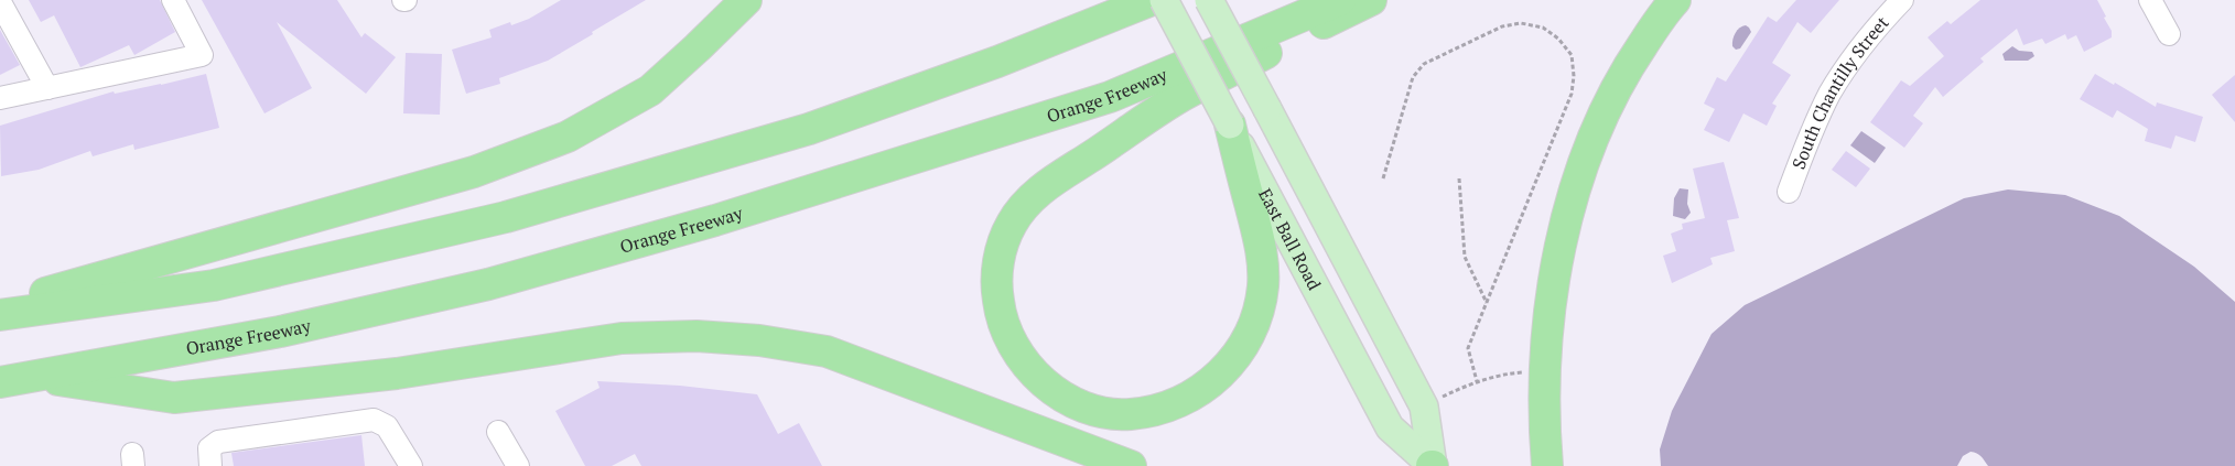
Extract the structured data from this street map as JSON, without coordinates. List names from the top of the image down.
{
  "streets": {
    "highway": ["Orange Freeway"],
    "main road": ["East Ball Road"],
    "street": ["South Chantilly Street"]
  }
}
